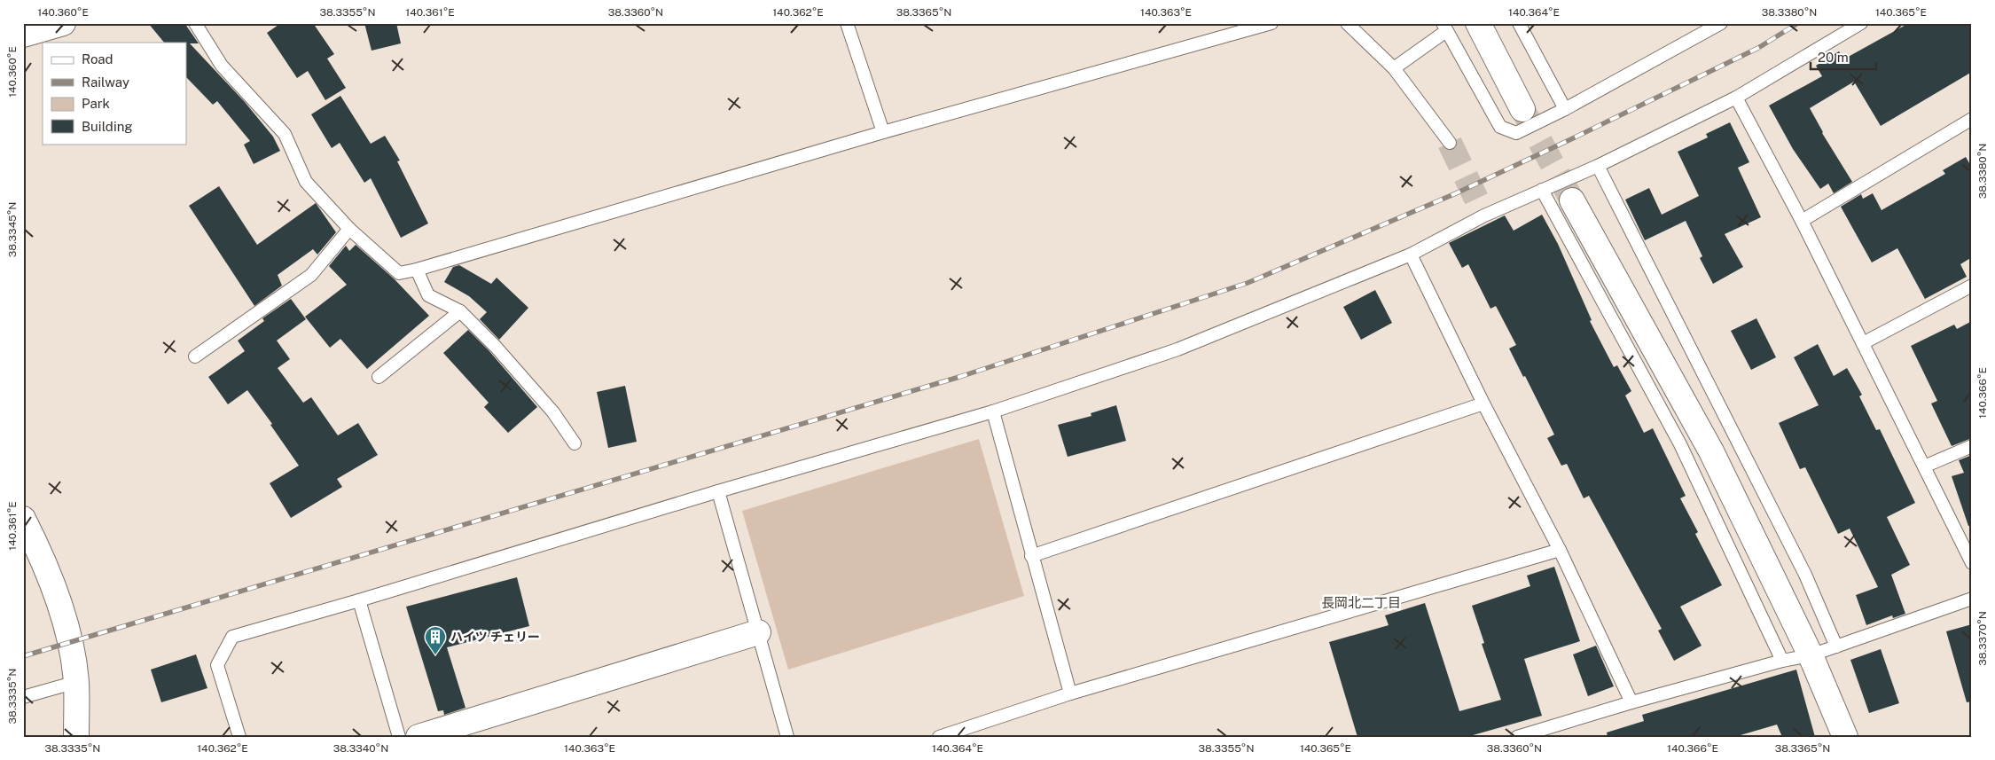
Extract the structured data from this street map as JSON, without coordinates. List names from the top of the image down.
{
  "districts": ["長岡北二丁目"],
  "places": {
    "building": ["ハイツ チェリー"]
  },
  "legend": [
    "Road",
    "Railway",
    "Park",
    "Building"
  ],
  "scale_bar": "20 m",
  "coordinates": [
    "140.360°E",
    "38.3355°N",
    "140.361°E",
    "38.3360°N",
    "140.362°E",
    "38.3365°N",
    "140.363°E",
    "140.364°E",
    "38.3380°N",
    "140.365°E",
    "38.3345°N",
    "140.366°E",
    "38.3370°N",
    "38.3335°N",
    "38.3340°N"
  ]
}
